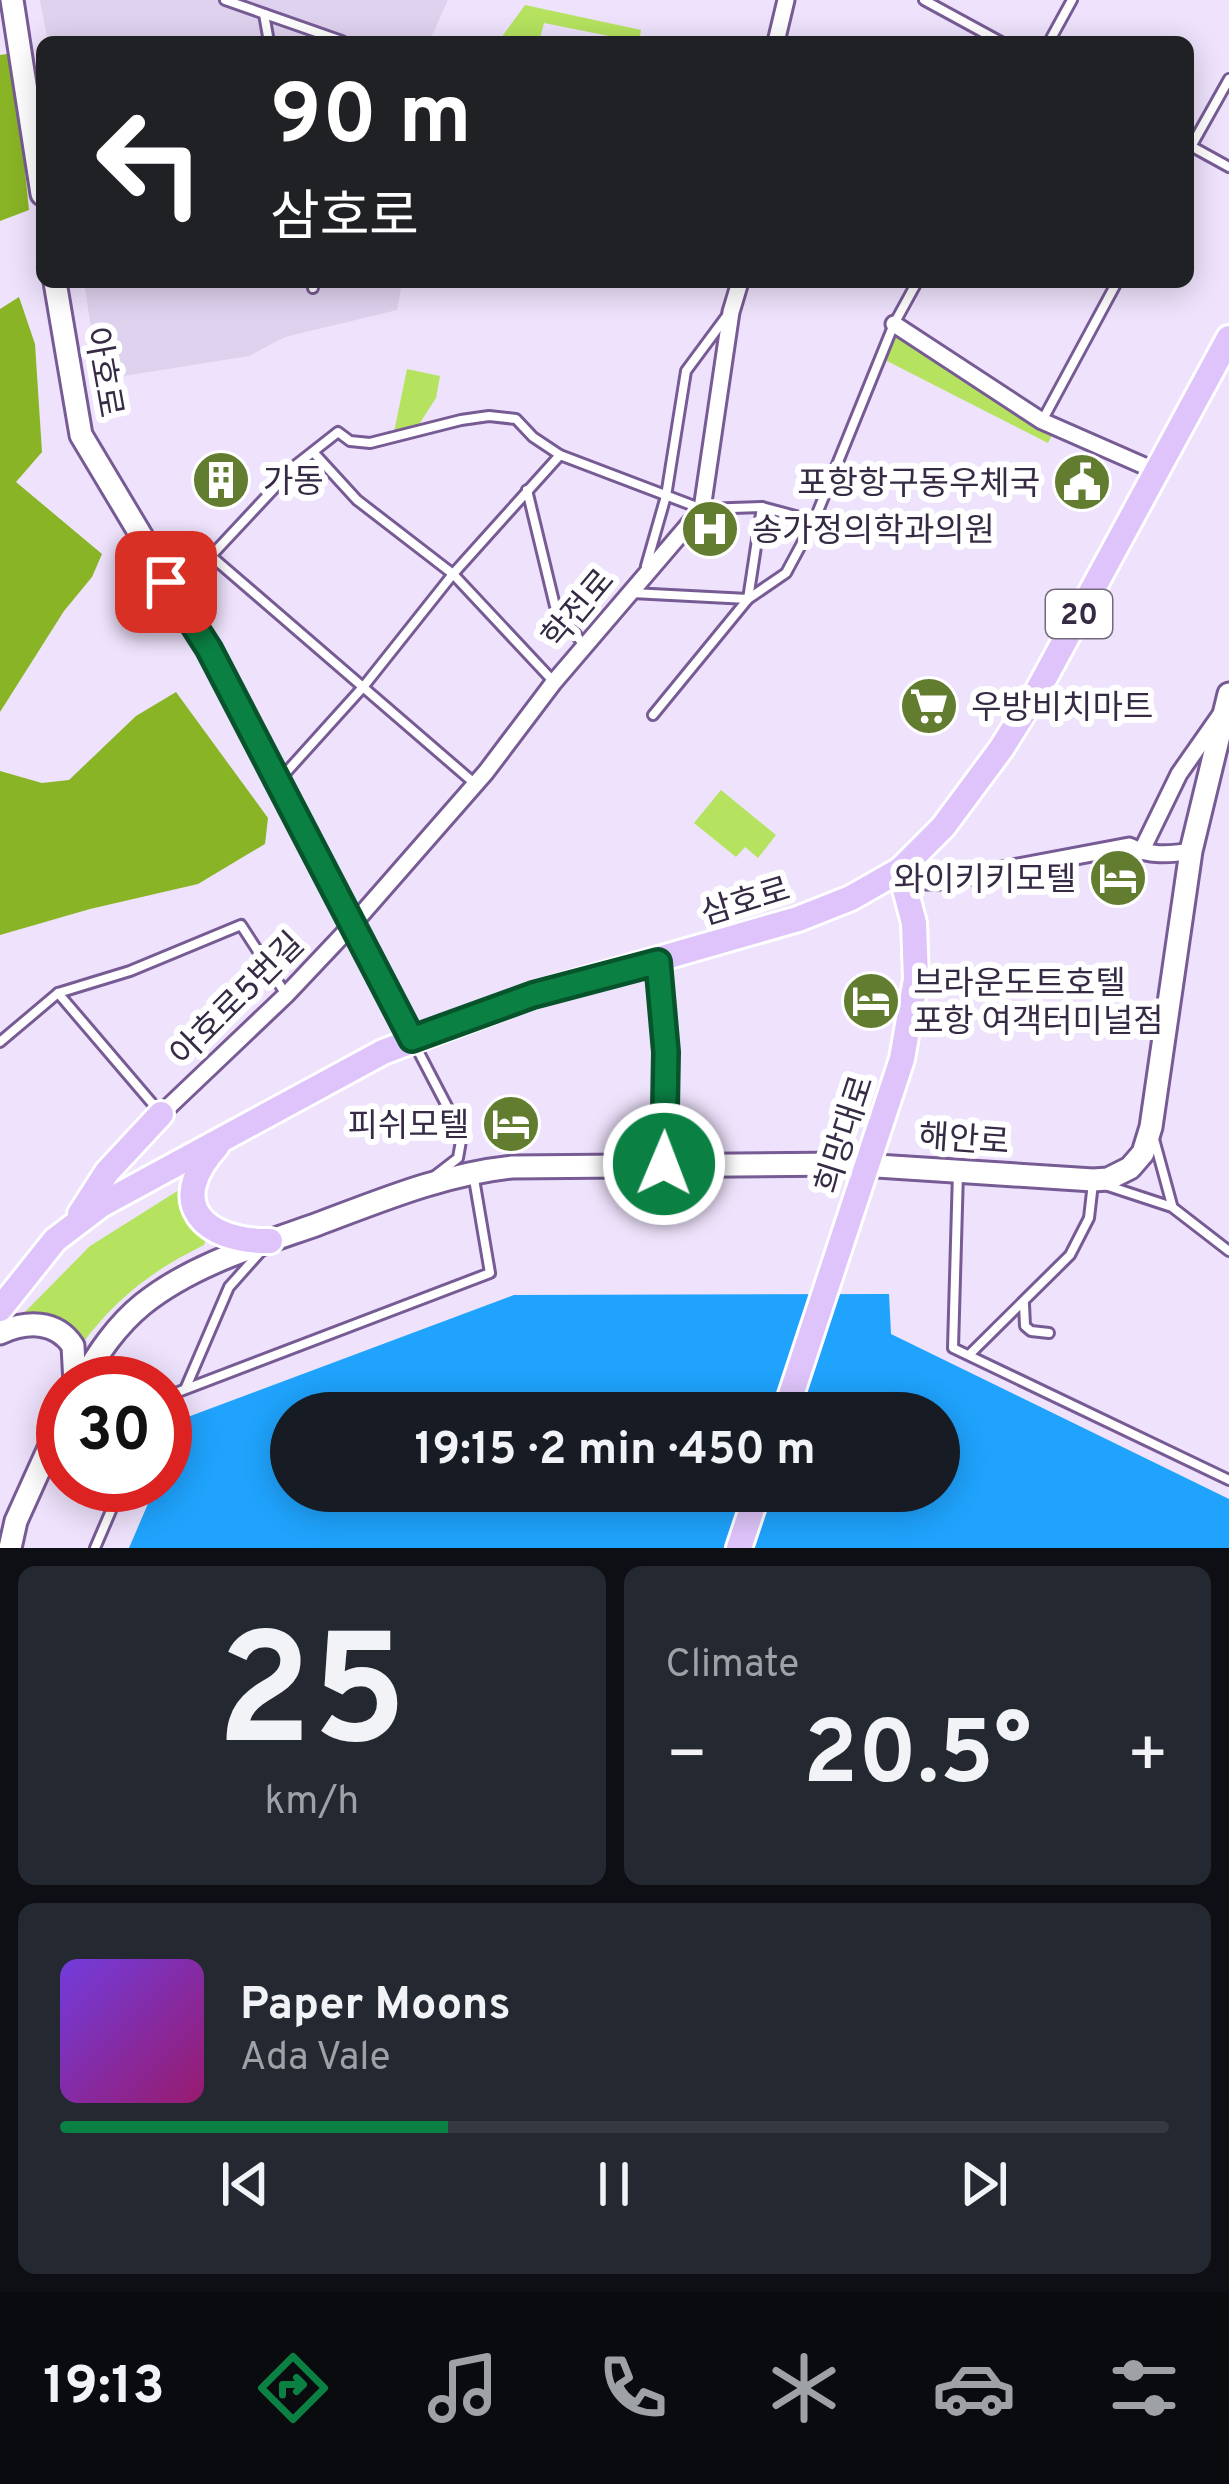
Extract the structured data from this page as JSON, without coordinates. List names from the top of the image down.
{
  "streets": {
    "main road": ["20", "삼호로", "희망대로"],
    "street": [
      "아호로",
      "학전로",
      "아호로5번길",
      "해안로"
    ]
  },
  "crossings": [
    ["아호로", "학전로"],
    ["아호로", "삼호로"],
    ["아호로", "아호로5번길"],
    ["학전로", "아호로5번길"],
    ["삼호로", "희망대로"]
  ],
  "places": {
    "building": ["가동"],
    "public building": ["포항항구동우체국"],
    "hospital": ["송가정의학과의원"],
    "supermarket": ["우방비치마트"],
    "hotel": ["와이키키모텔", "브라운도트호텔 포항 여객터미널점", "피쉬모텔"]
  },
  "page": {
    "turn": ["90 m", "삼호로"],
    "limit": "30",
    "trip": "19:15 · 2 min · 450 m",
    "tile": [
      ["25", "km/h"],
      "Climate"
    ],
    "heat": ["−", "20.5°", "+"],
    "song": ["Paper Moons", "Ada Vale"],
    "tabs": "19:13"
  }
}
